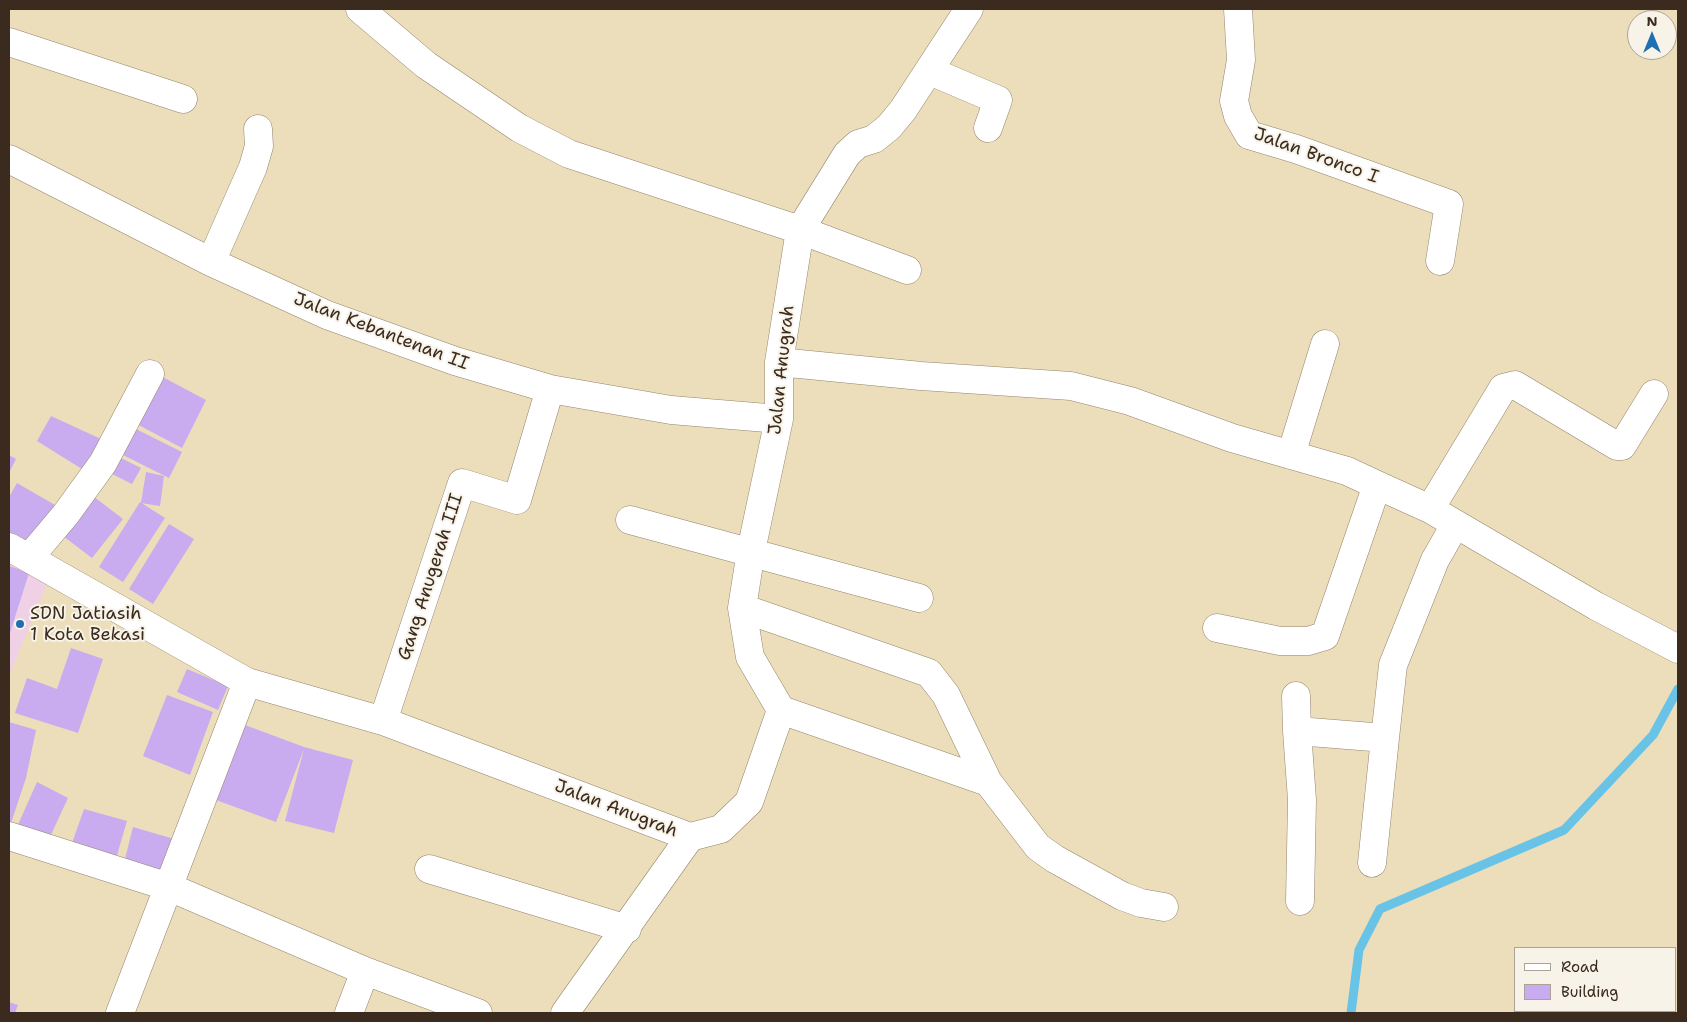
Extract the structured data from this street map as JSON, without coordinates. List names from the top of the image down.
{
  "streets": {
    "street": [
      "Jalan Bronco I",
      "Jalan Kebantenan II",
      "Jalan Anugrah",
      "Gang Anugerah III"
    ]
  },
  "crossings": [
    ["Jalan Kebantenan II", "Jalan Anugrah"],
    ["Jalan Kebantenan II", "Gang Anugerah III"],
    ["Jalan Anugrah", "Gang Anugerah III"]
  ],
  "places": ["SDN Jatiasih 1 Kota Bekasi"],
  "legend": ["Road", "Building"],
  "north": "top"
}
